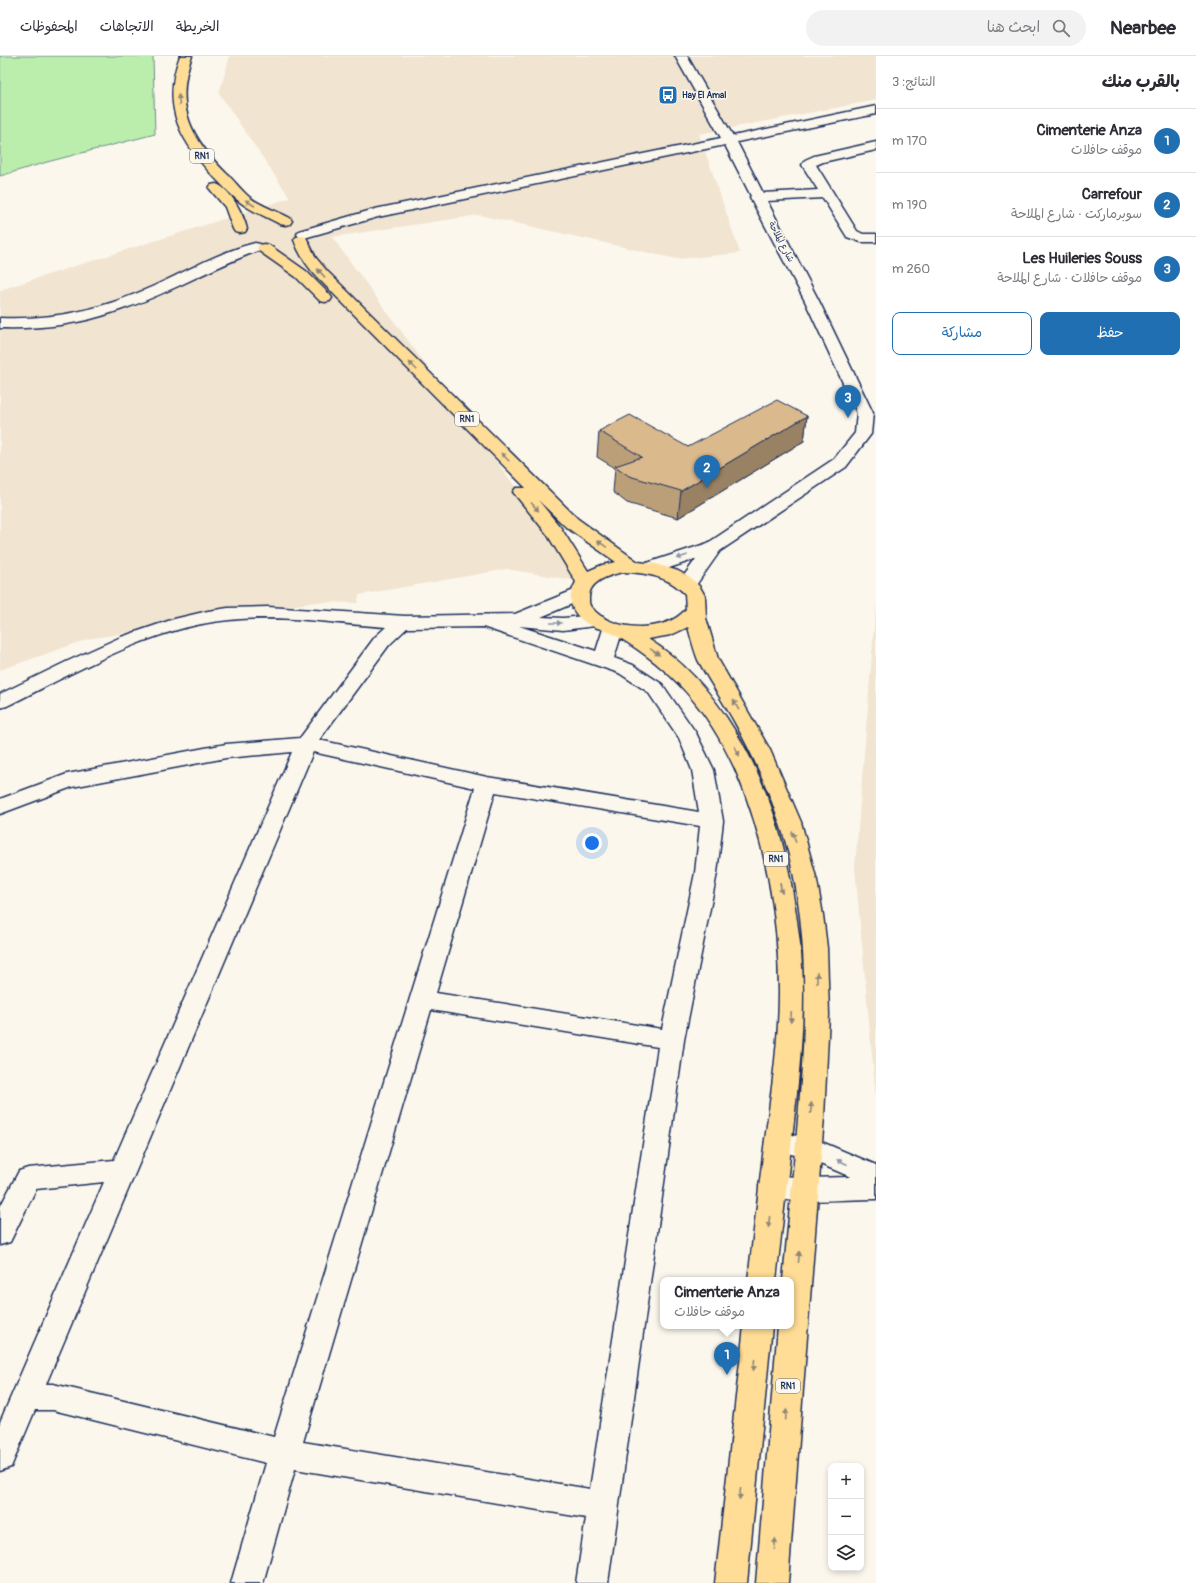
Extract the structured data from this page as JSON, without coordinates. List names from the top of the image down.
{
  "streets": {
    "highway": ["RN1"],
    "street": ["شارع الملاحة"]
  },
  "places": {
    "bus stop": ["Hay El Amal"]
  },
  "page": {
    "header": "Nearbee",
    "search": "ابحث هنا",
    "nav": ["الخريطة", "الاتجاهات", "المحفوظات"],
    "heading": ["بالقرب منك", "النتائج: 3"],
    "list": [
      {
        "mark": "1",
        "name": "Cimenterie Anza",
        "note": "موقف حافلات",
        "value": "170 m"
      },
      {
        "mark": "2",
        "name": "Carrefour",
        "note": "سوبرماركت · شارع الملاحة",
        "value": "190 m"
      },
      {
        "mark": "3",
        "name": "Les Huileries Souss",
        "note": "موقف حافلات · شارع الملاحة",
        "value": "260 m"
      }
    ],
    "buttons": ["حفظ", "مشاركة"],
    "pins": ["3", "2", "1"],
    "popup": ["Cimenterie Anza", "موقف حافلات"],
    "map_buttons": ["+", "−"]
  }
}
